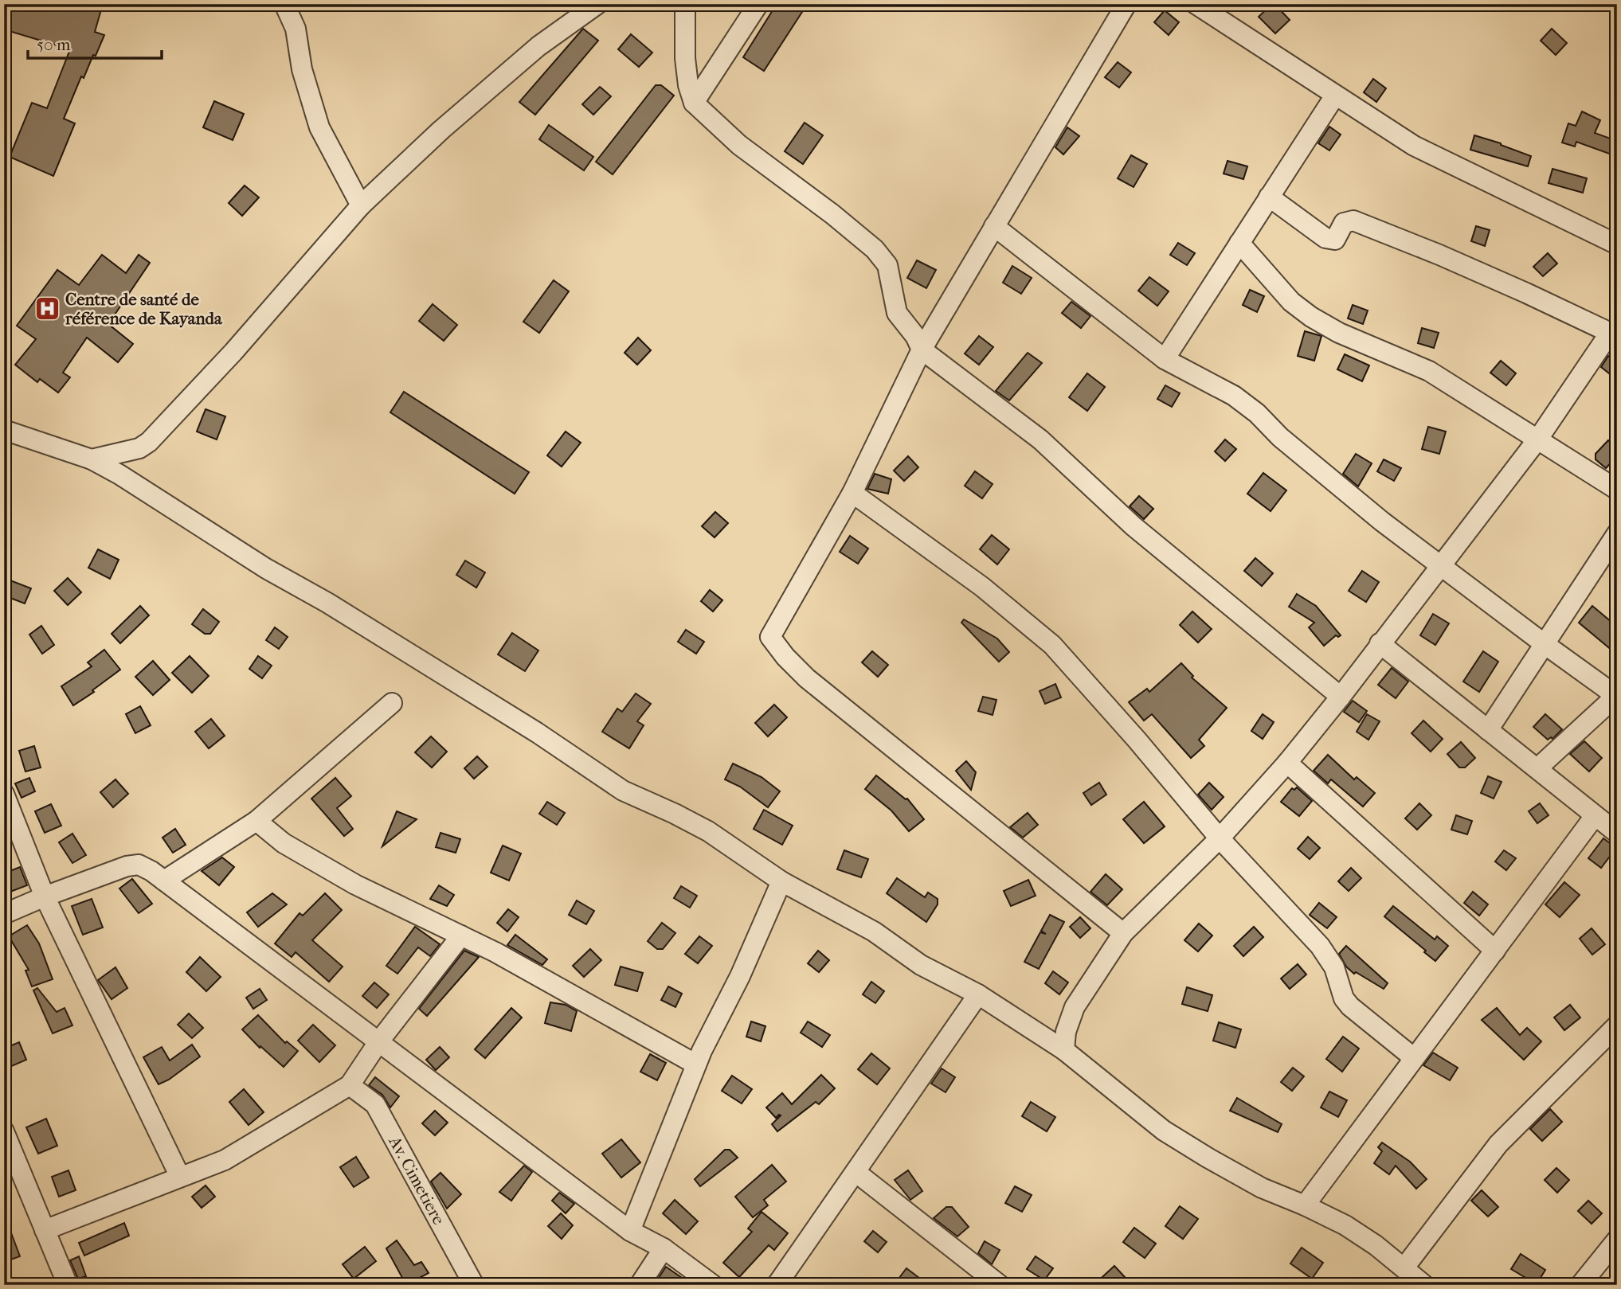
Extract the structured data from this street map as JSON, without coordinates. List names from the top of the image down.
{
  "streets": {
    "street": ["Av. Cimetiere"]
  },
  "places": {
    "hospital": ["Centre de santé de référence de Kayanda"]
  },
  "scale_bar": "50 m"
}
